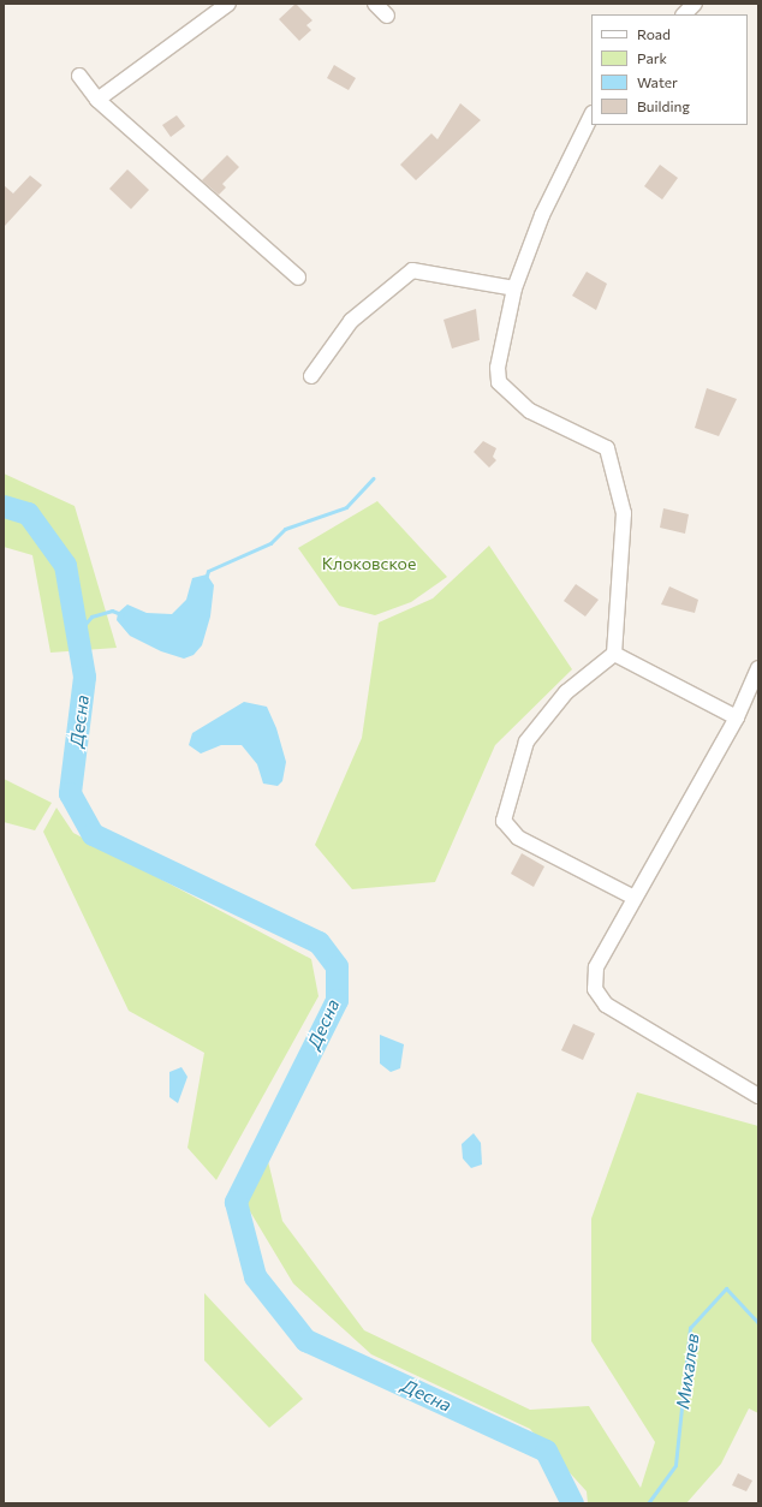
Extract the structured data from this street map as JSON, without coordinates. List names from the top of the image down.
{
  "water": ["Десна", "Михалев"],
  "parks": ["Клоковское"],
  "legend": [
    "Road",
    "Park",
    "Water",
    "Building"
  ]
}
